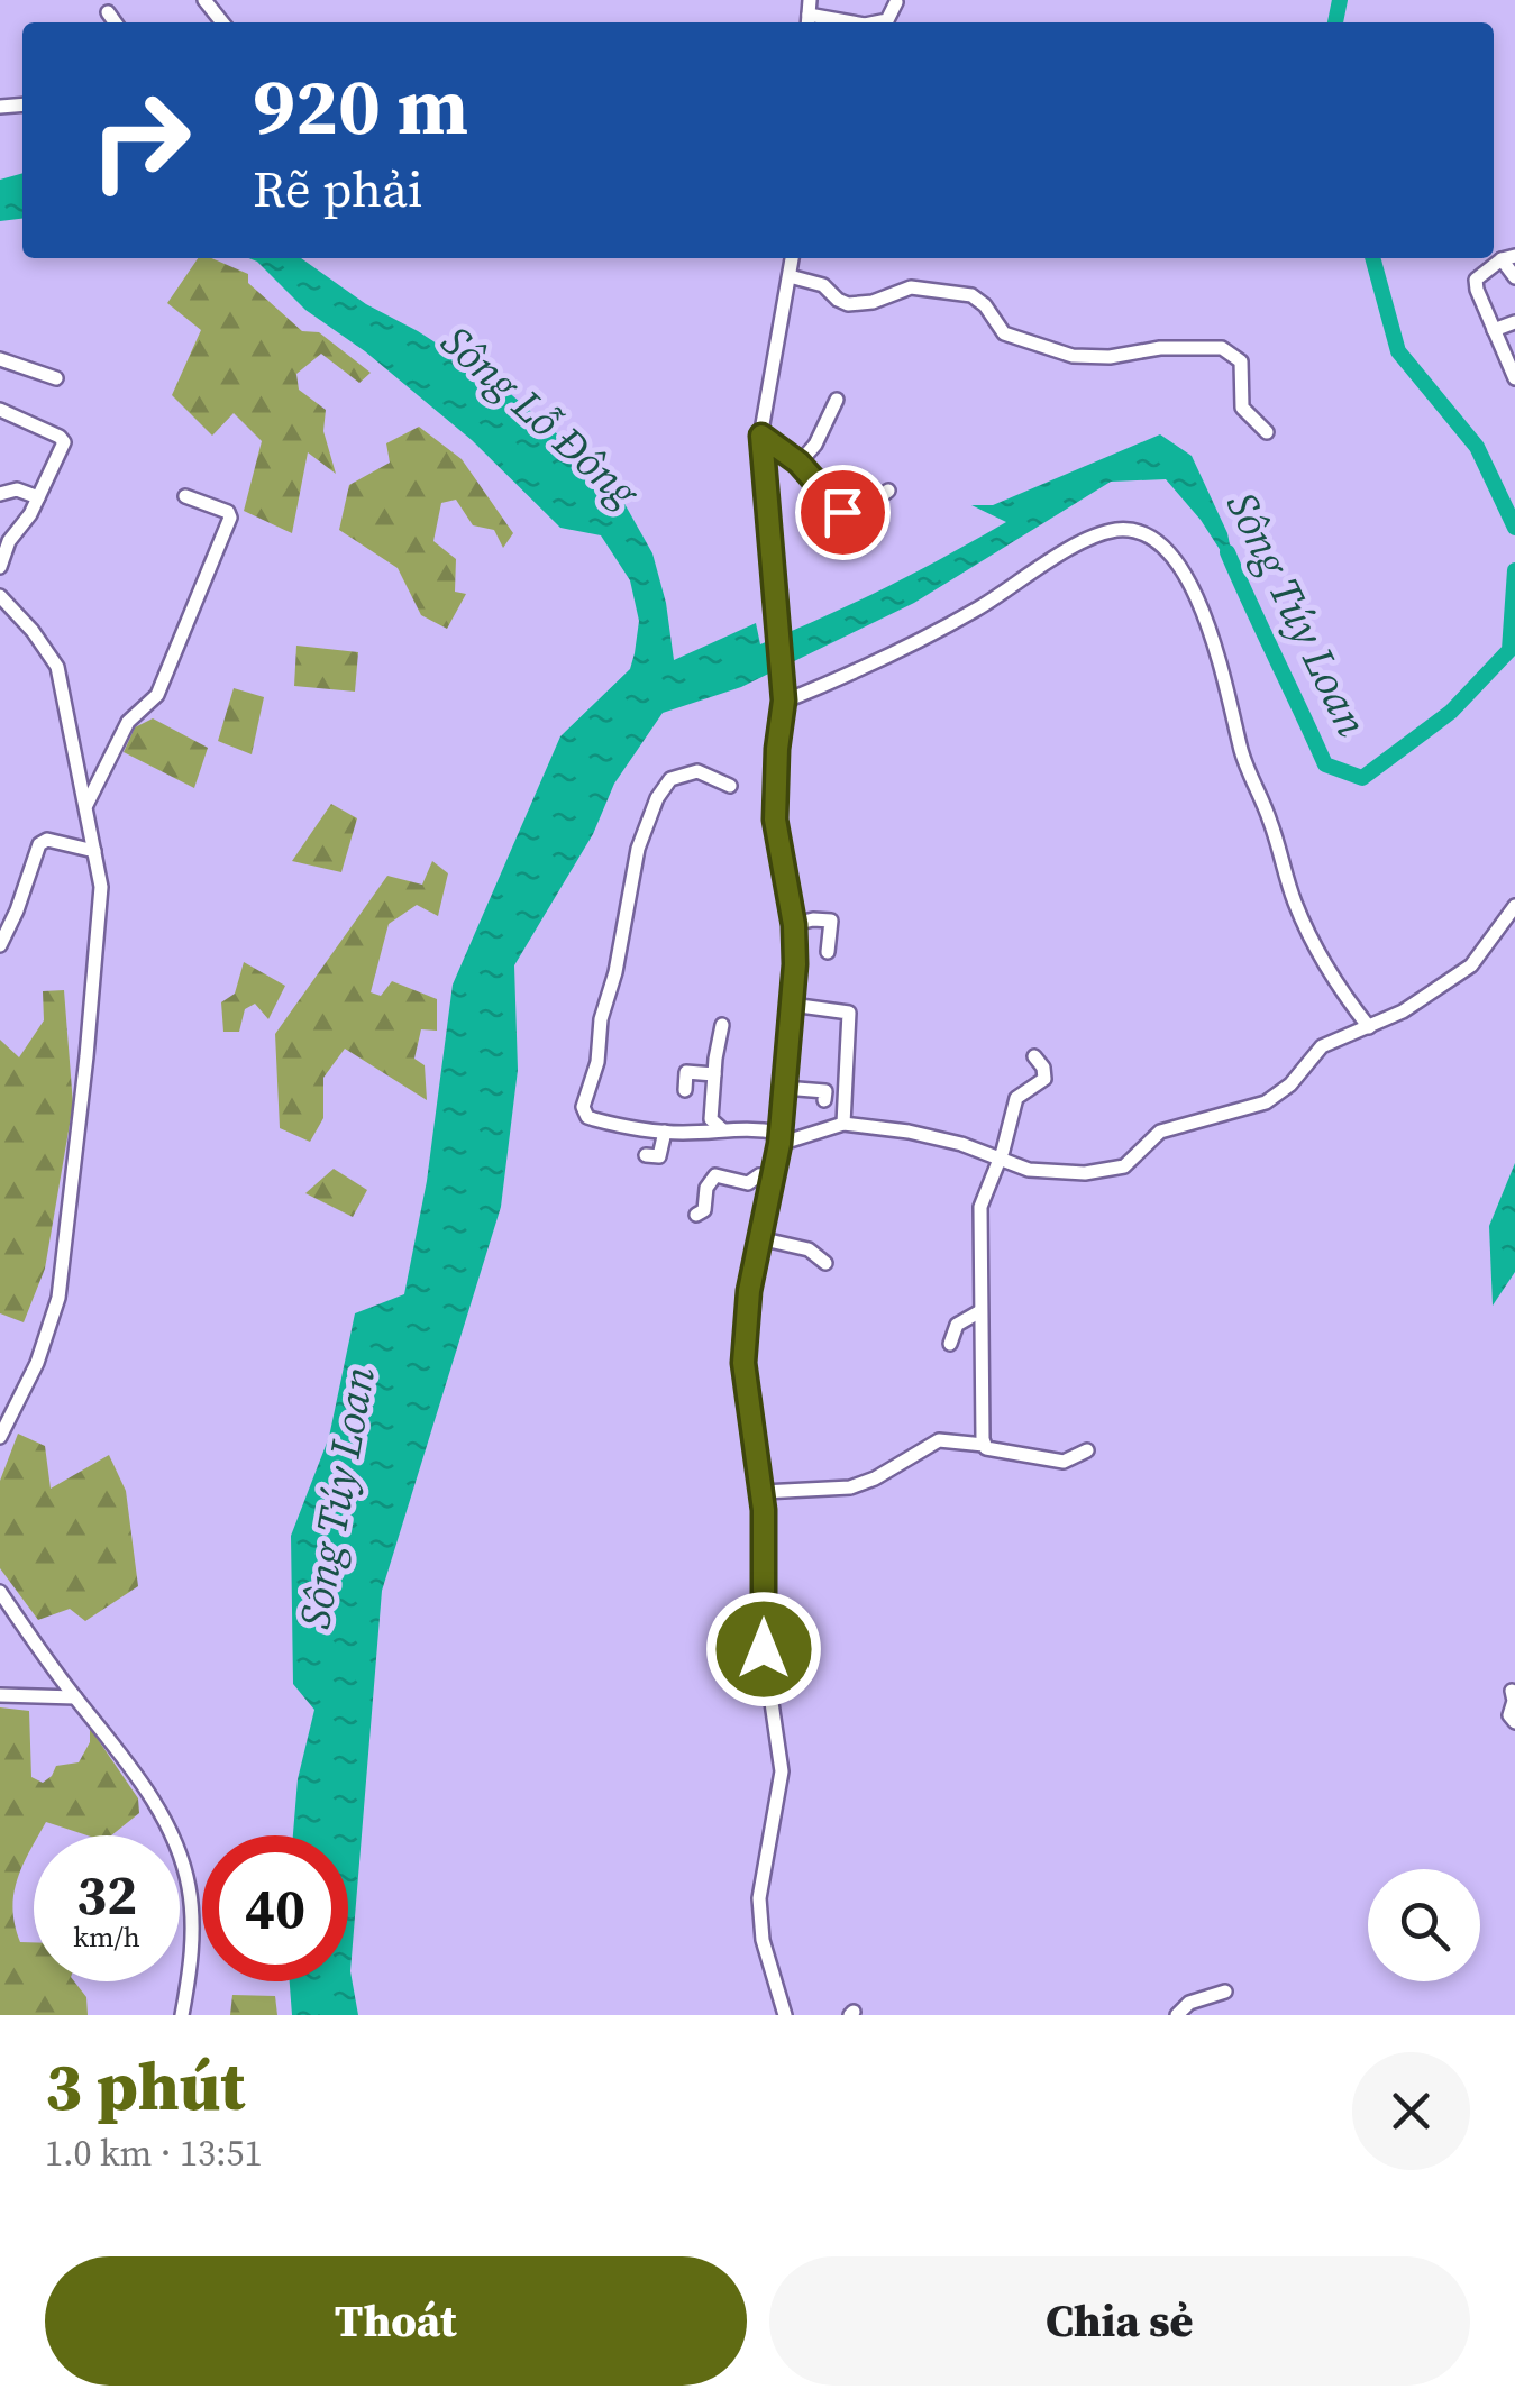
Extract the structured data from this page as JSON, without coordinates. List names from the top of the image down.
{
  "water": ["Sông Lỗ Đông", "Sông Túy Loan"],
  "page": {
    "turn": ["920 m", "Rẽ phải"],
    "speed": "32 km/h",
    "limit": "40",
    "heading": ["3 phút", "1.0 km · 13:51"],
    "buttons": ["Thoát", "Chia sẻ"]
  }
}
